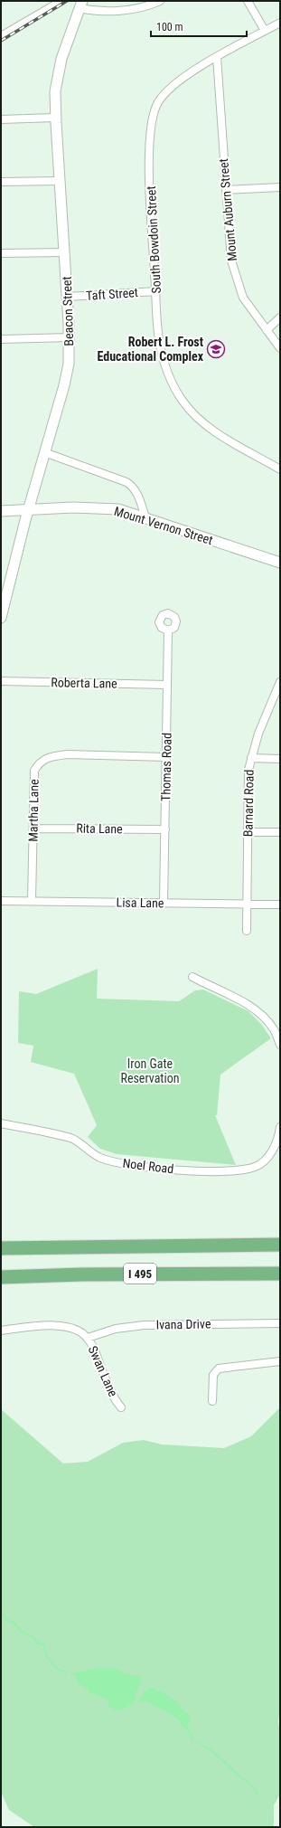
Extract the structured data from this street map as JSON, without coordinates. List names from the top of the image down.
{
  "streets": {
    "highway": ["I 495"],
    "main road": ["Beacon Street", "Mount Vernon Street"],
    "street": [
      "Mount Auburn Street",
      "South Bowdoin Street",
      "Taft Street",
      "Roberta Lane",
      "Thomas Road",
      "Barnard Road",
      "Martha Lane",
      "Rita Lane",
      "Lisa Lane",
      "Noel Road",
      "Ivana Drive",
      "Swan Lane"
    ]
  },
  "crossings": [
    ["Mount Auburn Street", "South Bowdoin Street"],
    ["South Bowdoin Street", "Taft Street"],
    ["Taft Street", "Beacon Street"],
    ["Beacon Street", "Mount Vernon Street"],
    ["Roberta Lane", "Thomas Road"],
    ["Thomas Road", "Martha Lane"],
    ["Thomas Road", "Rita Lane"],
    ["Thomas Road", "Lisa Lane"],
    ["Barnard Road", "Lisa Lane"],
    ["Martha Lane", "Rita Lane"],
    ["Martha Lane", "Lisa Lane"],
    ["Ivana Drive", "Swan Lane"]
  ],
  "parks": ["Iron Gate Reservation"],
  "places": {
    "school or university": ["Robert L. Frost Educational Complex"]
  },
  "scale_bar": "100 m"
}
